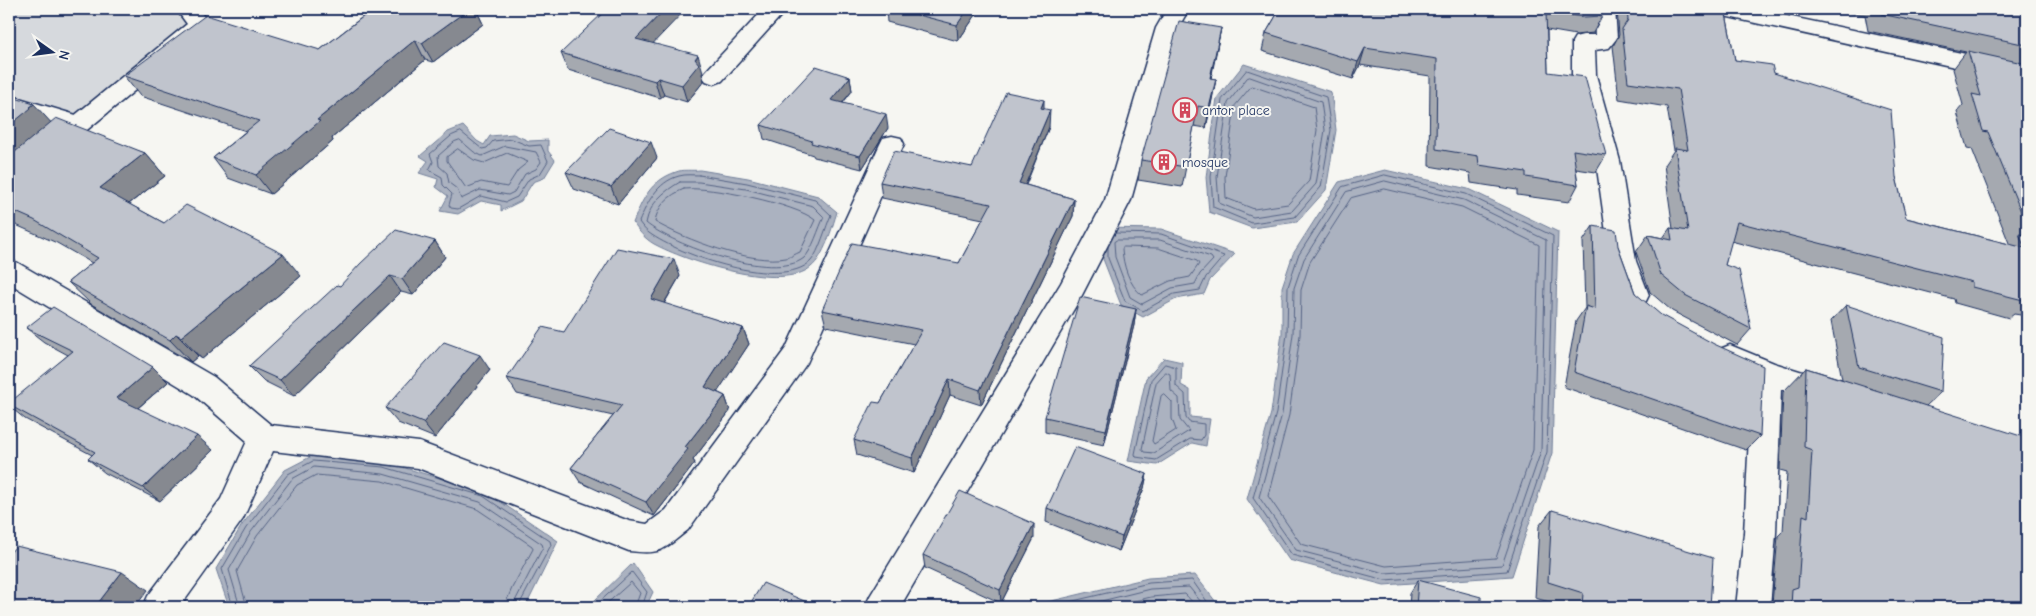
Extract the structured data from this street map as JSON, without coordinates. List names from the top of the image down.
{
  "places": {
    "building": ["antor place", "mosque"]
  },
  "north": "right"
}
